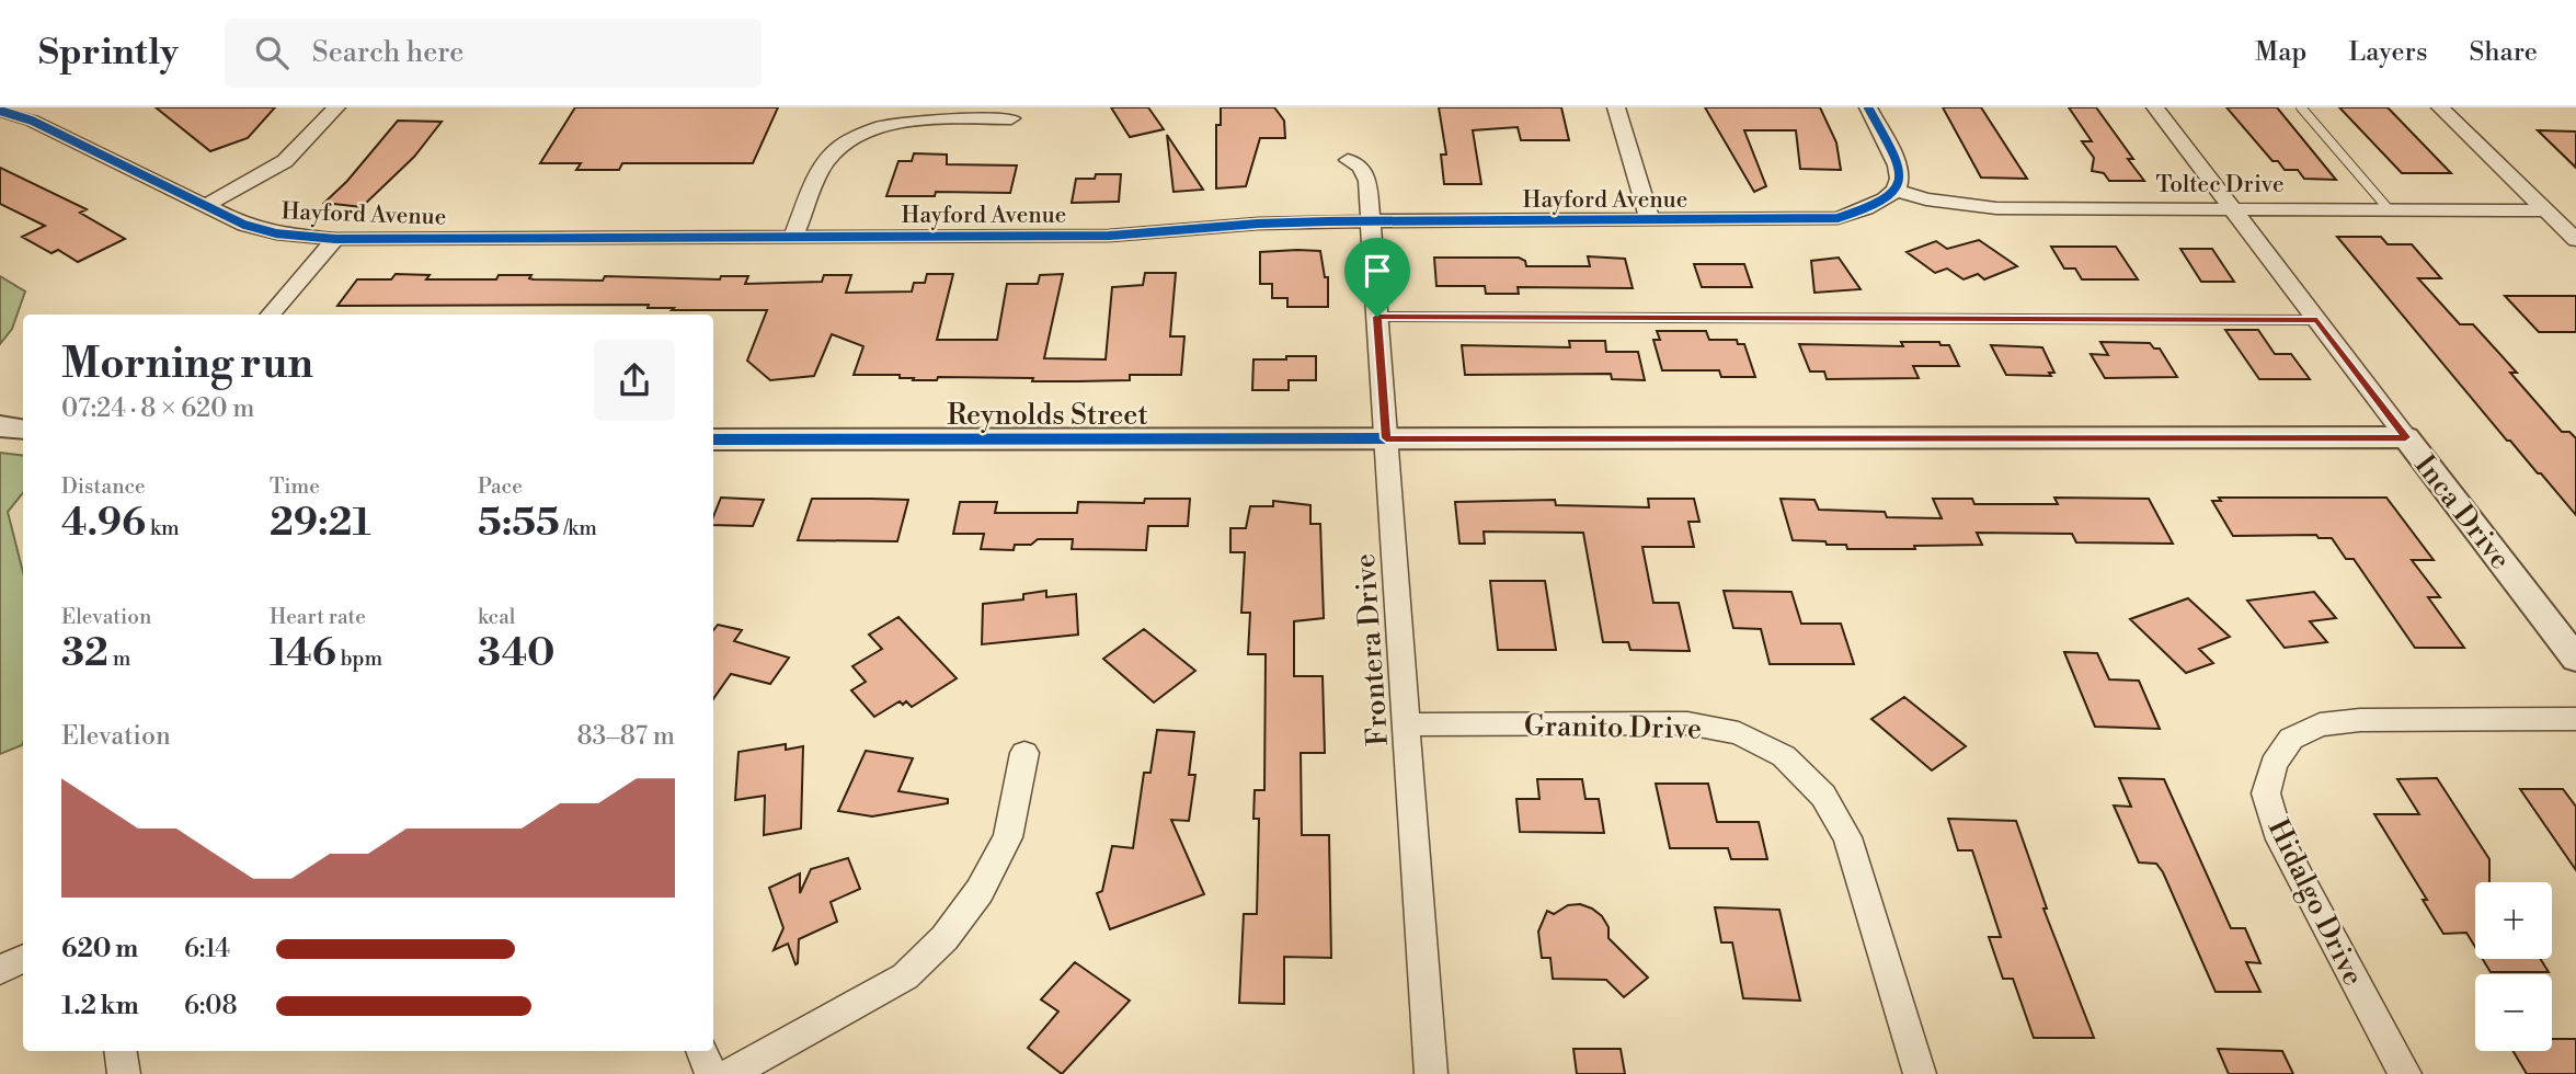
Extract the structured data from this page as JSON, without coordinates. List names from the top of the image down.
{
  "streets": {
    "street": [
      "Toltec Drive",
      "Hayford Avenue",
      "Reynolds Street",
      "Inca Drive",
      "Frontera Drive",
      "Granito Drive",
      "Hidalgo Drive"
    ]
  },
  "crossings": [
    ["Toltec Drive", "Hayford Avenue"],
    ["Toltec Drive", "Inca Drive"],
    ["Hayford Avenue", "Frontera Drive"],
    ["Reynolds Street", "Inca Drive"],
    ["Reynolds Street", "Frontera Drive"],
    ["Frontera Drive", "Granito Drive"]
  ],
  "page": {
    "header": "Sprintly",
    "search": "Search here",
    "nav": ["Map", "Layers", "Share"],
    "heading": ["Morning run", "07:24 · 8 × 620 m"],
    "stats": [
      ["Distance", "4.96 km"],
      ["Time", "29:21"],
      ["Pace", "5:55 /km"],
      ["Elevation", "32 m"],
      ["Heart rate", "146 bpm"],
      ["kcal", "340"]
    ],
    "chart": ["Elevation", "83–87 m"],
    "map_buttons": ["+", "−"],
    "list": [
      {
        "name": "620 m",
        "note": "6:14"
      },
      {
        "name": "1.2 km",
        "note": "6:08"
      }
    ]
  }
}
